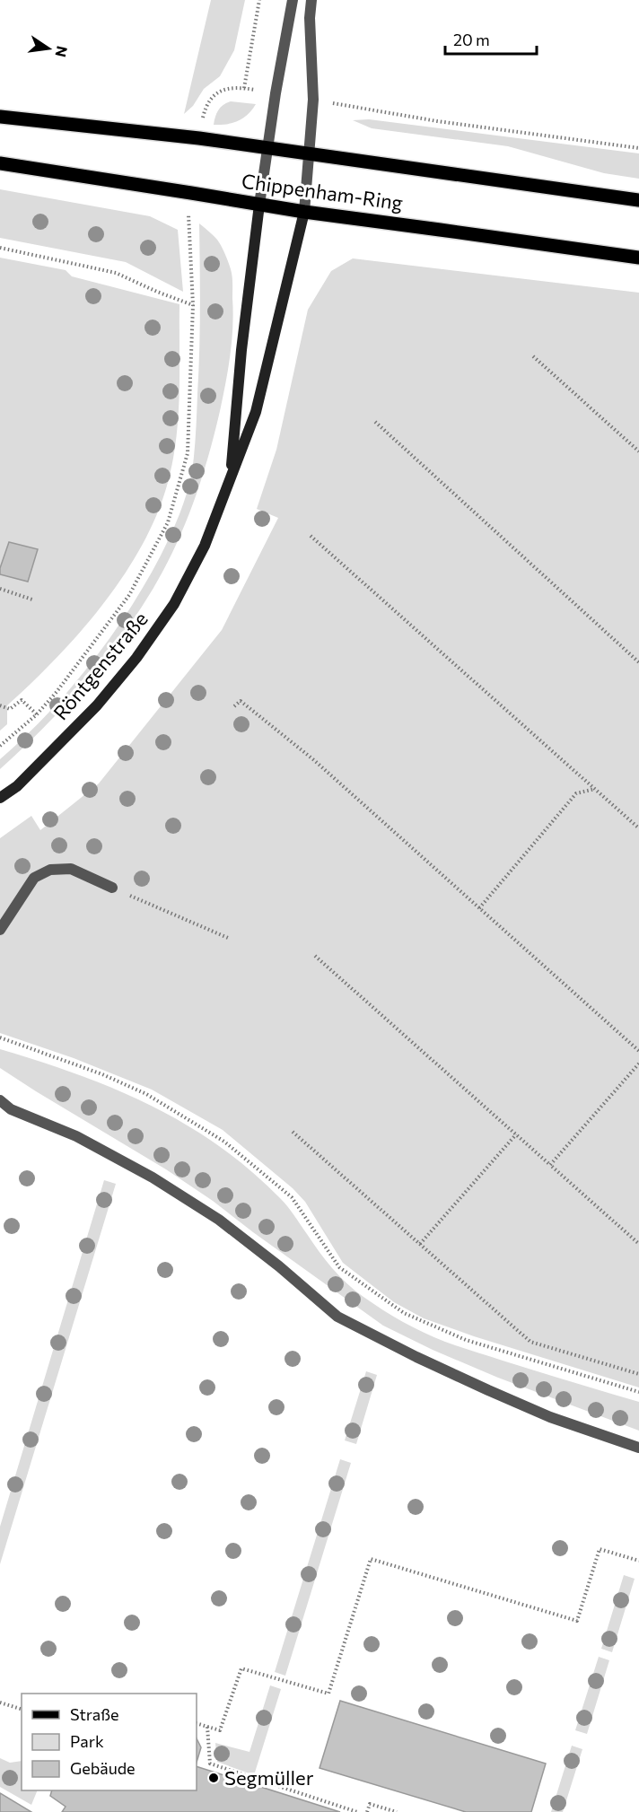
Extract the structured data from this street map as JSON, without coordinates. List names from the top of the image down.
{
  "streets": {
    "main road": ["Chippenham-Ring"],
    "street": ["Röntgenstraße"]
  },
  "crossings": [
    ["Chippenham-Ring", "Röntgenstraße"]
  ],
  "places": ["Segmüller"],
  "legend": ["Straße", "Park", "Gebäude"],
  "scale_bar": "20 m",
  "north": "right"
}
